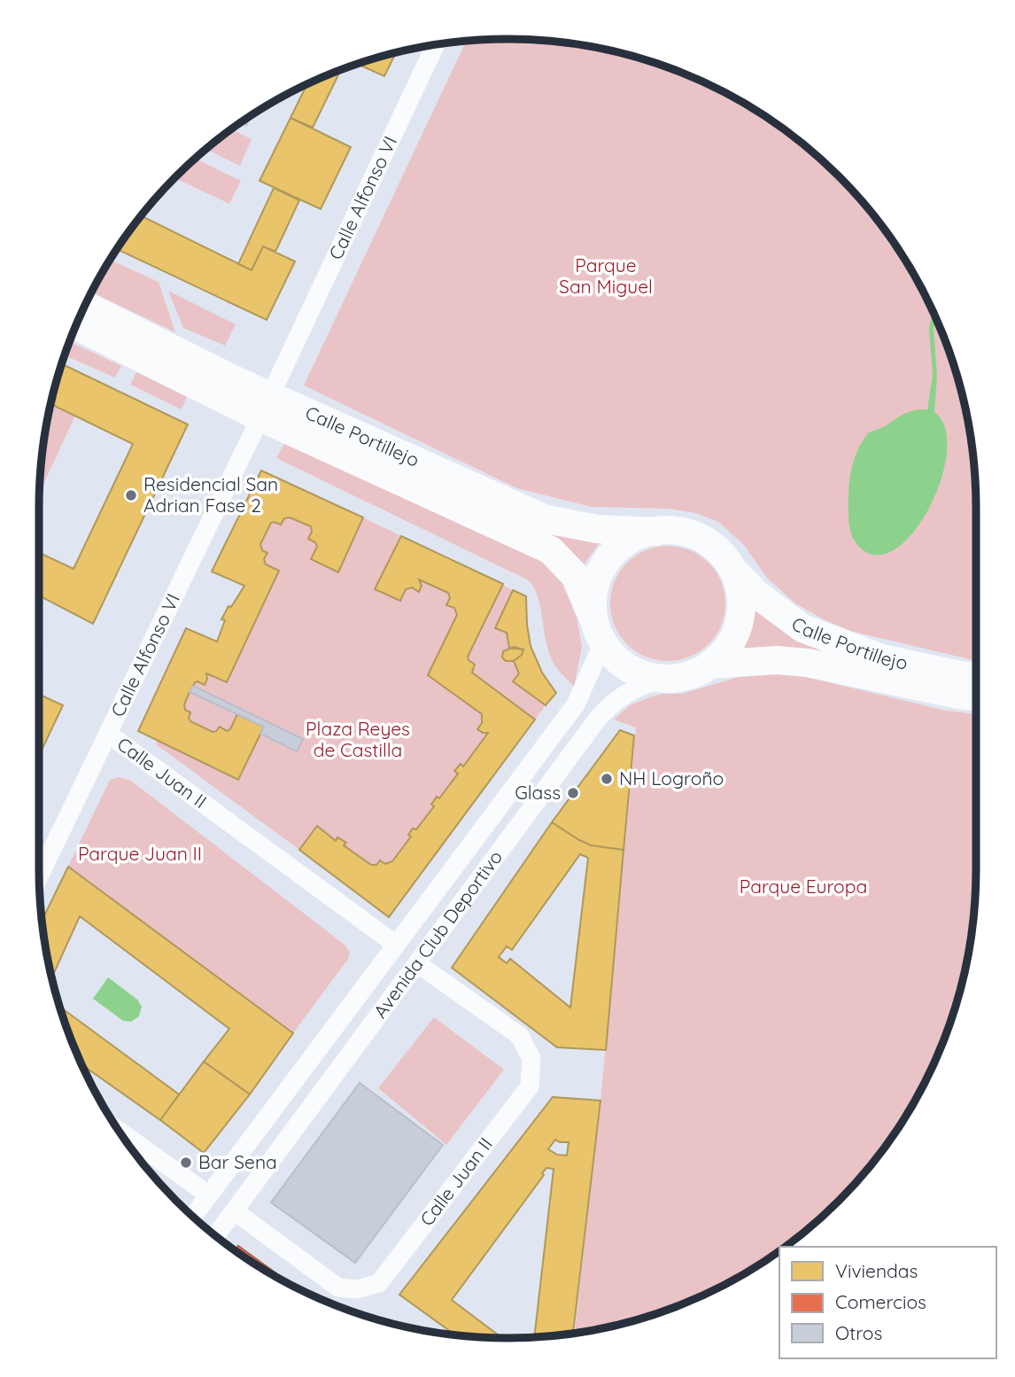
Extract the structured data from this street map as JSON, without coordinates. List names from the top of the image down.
{
  "streets": {
    "main road": ["Calle Portillejo"],
    "street": ["Calle Alfonso VI", "Calle Juan II", "Avenida Club Deportivo"]
  },
  "crossings": [
    ["Calle Alfonso VI", "Calle Portillejo"],
    ["Calle Alfonso VI", "Calle Juan II"],
    ["Calle Portillejo", "Avenida Club Deportivo"],
    ["Calle Juan II", "Avenida Club Deportivo"]
  ],
  "parks": [
    "Parque San Miguel",
    "Plaza Reyes de Castilla",
    "Parque Juan II",
    "Parque Europa"
  ],
  "places": [
    "Residencial San Adrian Fase 2",
    "NH Logroño",
    "Glass",
    "Bar Sena"
  ],
  "legend": ["Viviendas", "Comercios", "Otros"]
}
